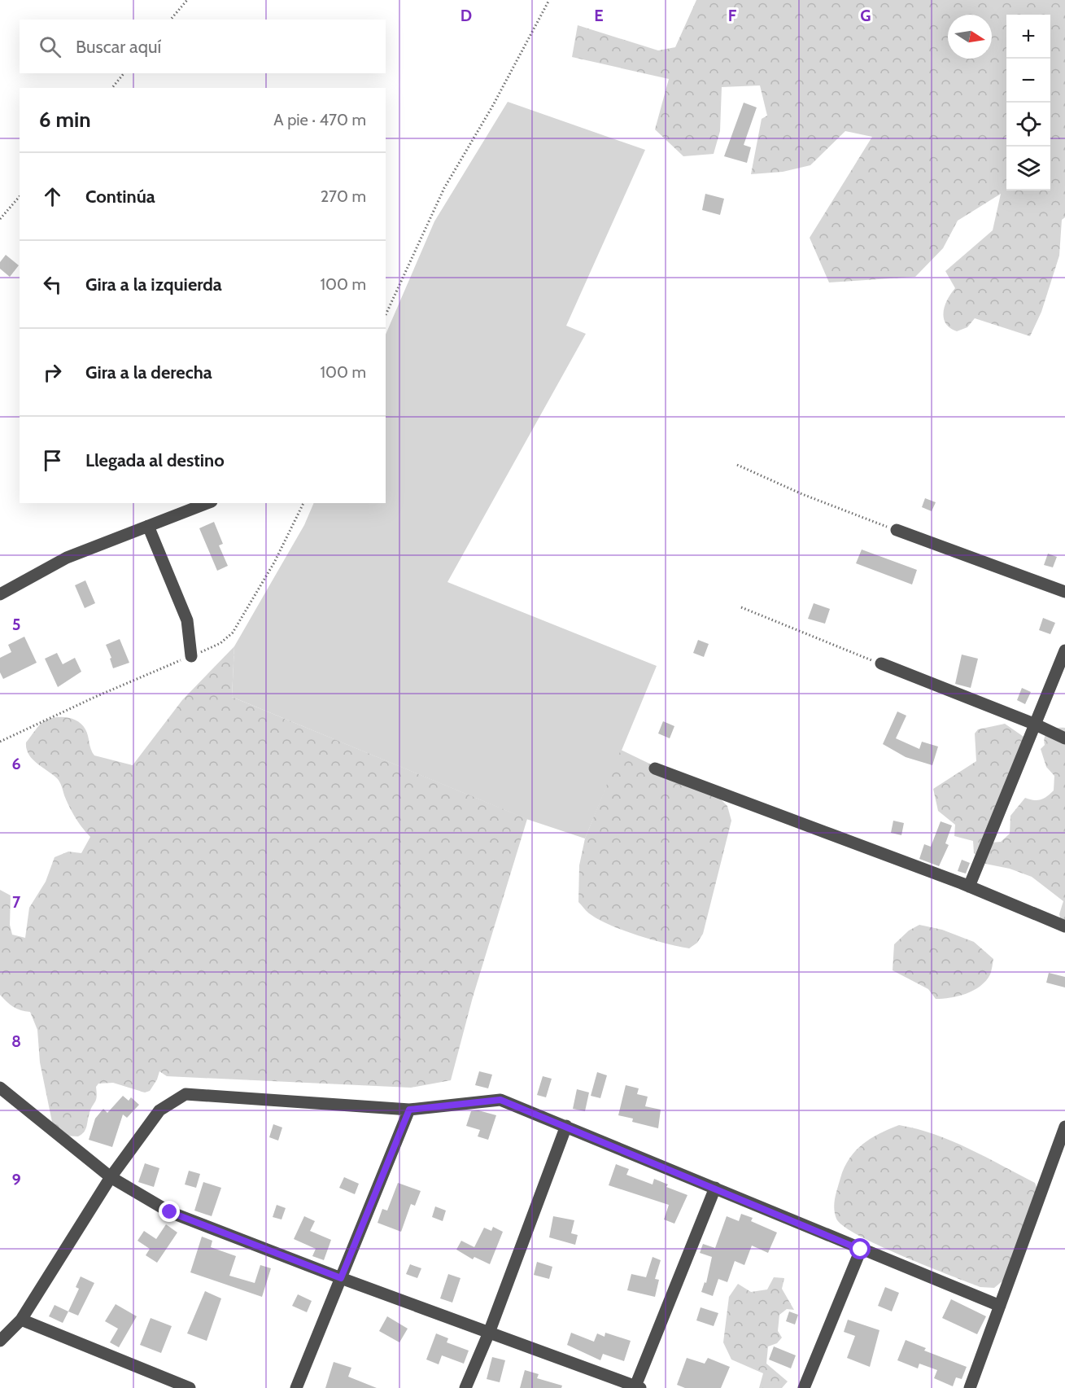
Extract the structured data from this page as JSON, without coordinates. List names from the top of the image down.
{
  "north": "right",
  "page": {
    "map_buttons": ["+", "−"],
    "search": "Buscar aquí",
    "heading": ["6 min", "A pie · 470 m"],
    "list": [
      ["Continúa", "270 m"],
      ["Gira a la izquierda", "100 m"],
      ["Gira a la derecha", "100 m"],
      "Llegada al destino"
    ]
  },
  "grid": {
    "columns": [
      "D",
      "E",
      "F",
      "G"
    ],
    "rows": [
      "5",
      "6",
      "7",
      "8",
      "9"
    ]
  }
}
